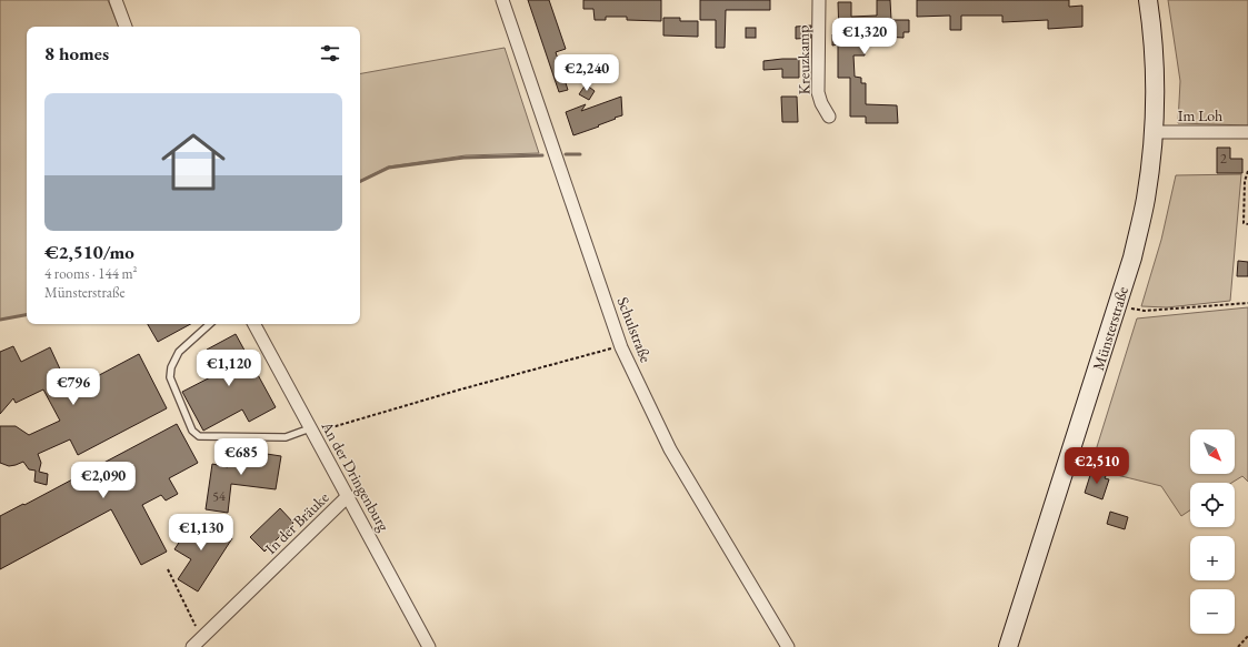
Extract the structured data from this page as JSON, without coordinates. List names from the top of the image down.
{
  "streets": {
    "main road": ["Münsterstraße"],
    "street": [
      "Kreuzkamp",
      "Im Loh",
      "Schulstraße",
      "An der Dringenburg",
      "In der Bräuke"
    ]
  },
  "crossings": [
    ["Im Loh", "Münsterstraße"],
    ["An der Dringenburg", "In der Bräuke"]
  ],
  "house_numbers": ["2", "54"],
  "north": "bottom right",
  "page": {
    "price": [
      "€1,320",
      "€2,240",
      "€1,120",
      "€796",
      "€685",
      "€2,510",
      "€2,090",
      "€1,130"
    ],
    "heading": "8 homes",
    "list": [
      {
        "name": "€2,510/mo",
        "note": "4 rooms · 144 m² · Münsterstraße"
      }
    ],
    "map_buttons": ["+", "−"]
  }
}
